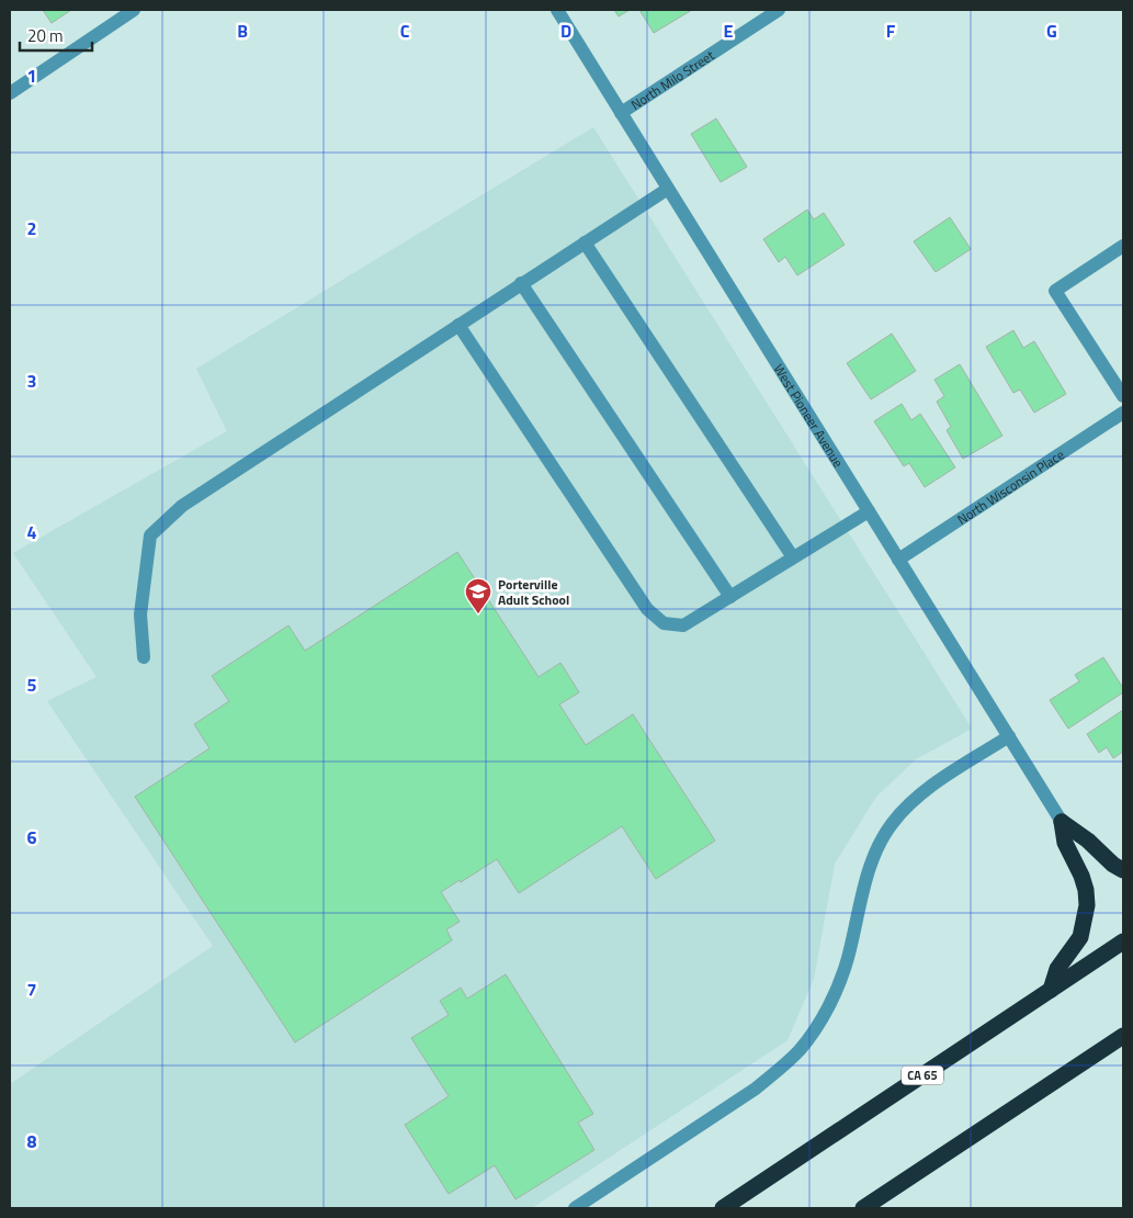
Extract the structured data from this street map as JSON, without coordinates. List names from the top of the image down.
{
  "streets": {
    "highway": ["CA 65"],
    "street": ["North Milo Street", "West Pioneer Avenue", "North Wisconsin Place"]
  },
  "crossings": [
    ["North Milo Street", "West Pioneer Avenue"],
    ["West Pioneer Avenue", "North Wisconsin Place"]
  ],
  "places": {
    "school or university": ["Porterville Adult School"]
  },
  "scale_bar": "20 m",
  "grid": {
    "columns": [
      "B",
      "C",
      "D",
      "E",
      "F",
      "G"
    ],
    "rows": [
      "1",
      "2",
      "3",
      "4",
      "5",
      "6",
      "7",
      "8"
    ]
  }
}
